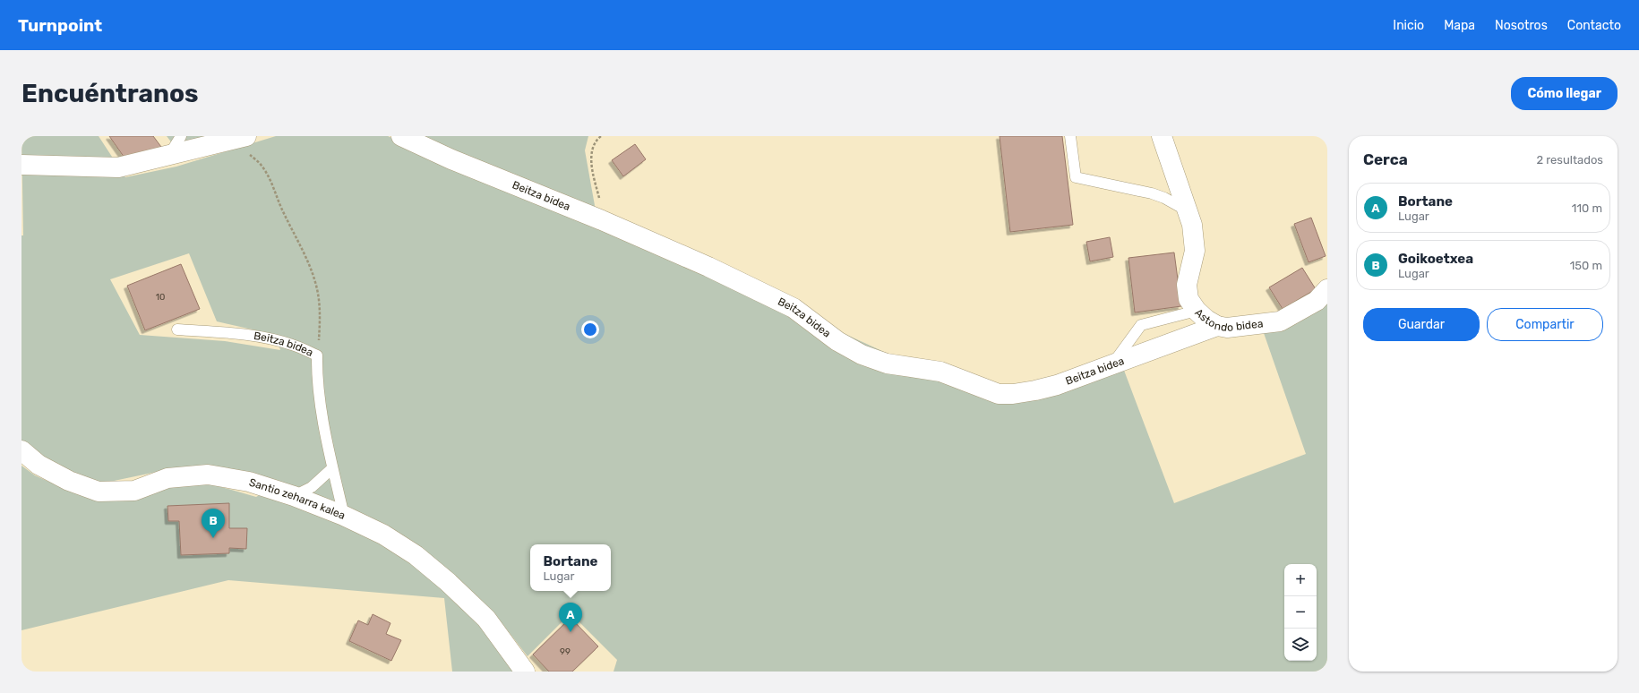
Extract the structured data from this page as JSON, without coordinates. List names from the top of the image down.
{
  "streets": {
    "street": ["Beitza bidea", "Astondo bidea", "Santio zeharra kalea"]
  },
  "crossings": [
    ["Beitza bidea", "Astondo bidea"],
    ["Beitza bidea", "Santio zeharra kalea"]
  ],
  "house_numbers": ["10", "99"],
  "page": {
    "header": "Turnpoint",
    "nav": [
      "Inicio",
      "Mapa",
      "Nosotros",
      "Contacto"
    ],
    "buttons": [
      "Cómo llegar",
      ["Guardar", "Compartir"]
    ],
    "title": "Encuéntranos",
    "heading": ["Cerca", "2 resultados"],
    "list": [
      {
        "mark": "A",
        "name": "Bortane",
        "note": "Lugar",
        "value": "110 m"
      },
      {
        "mark": "B",
        "name": "Goikoetxea",
        "note": "Lugar",
        "value": "150 m"
      }
    ],
    "pins": ["B", "A"],
    "popup": ["Bortane", "Lugar"],
    "map_buttons": ["+", "−"]
  }
}
